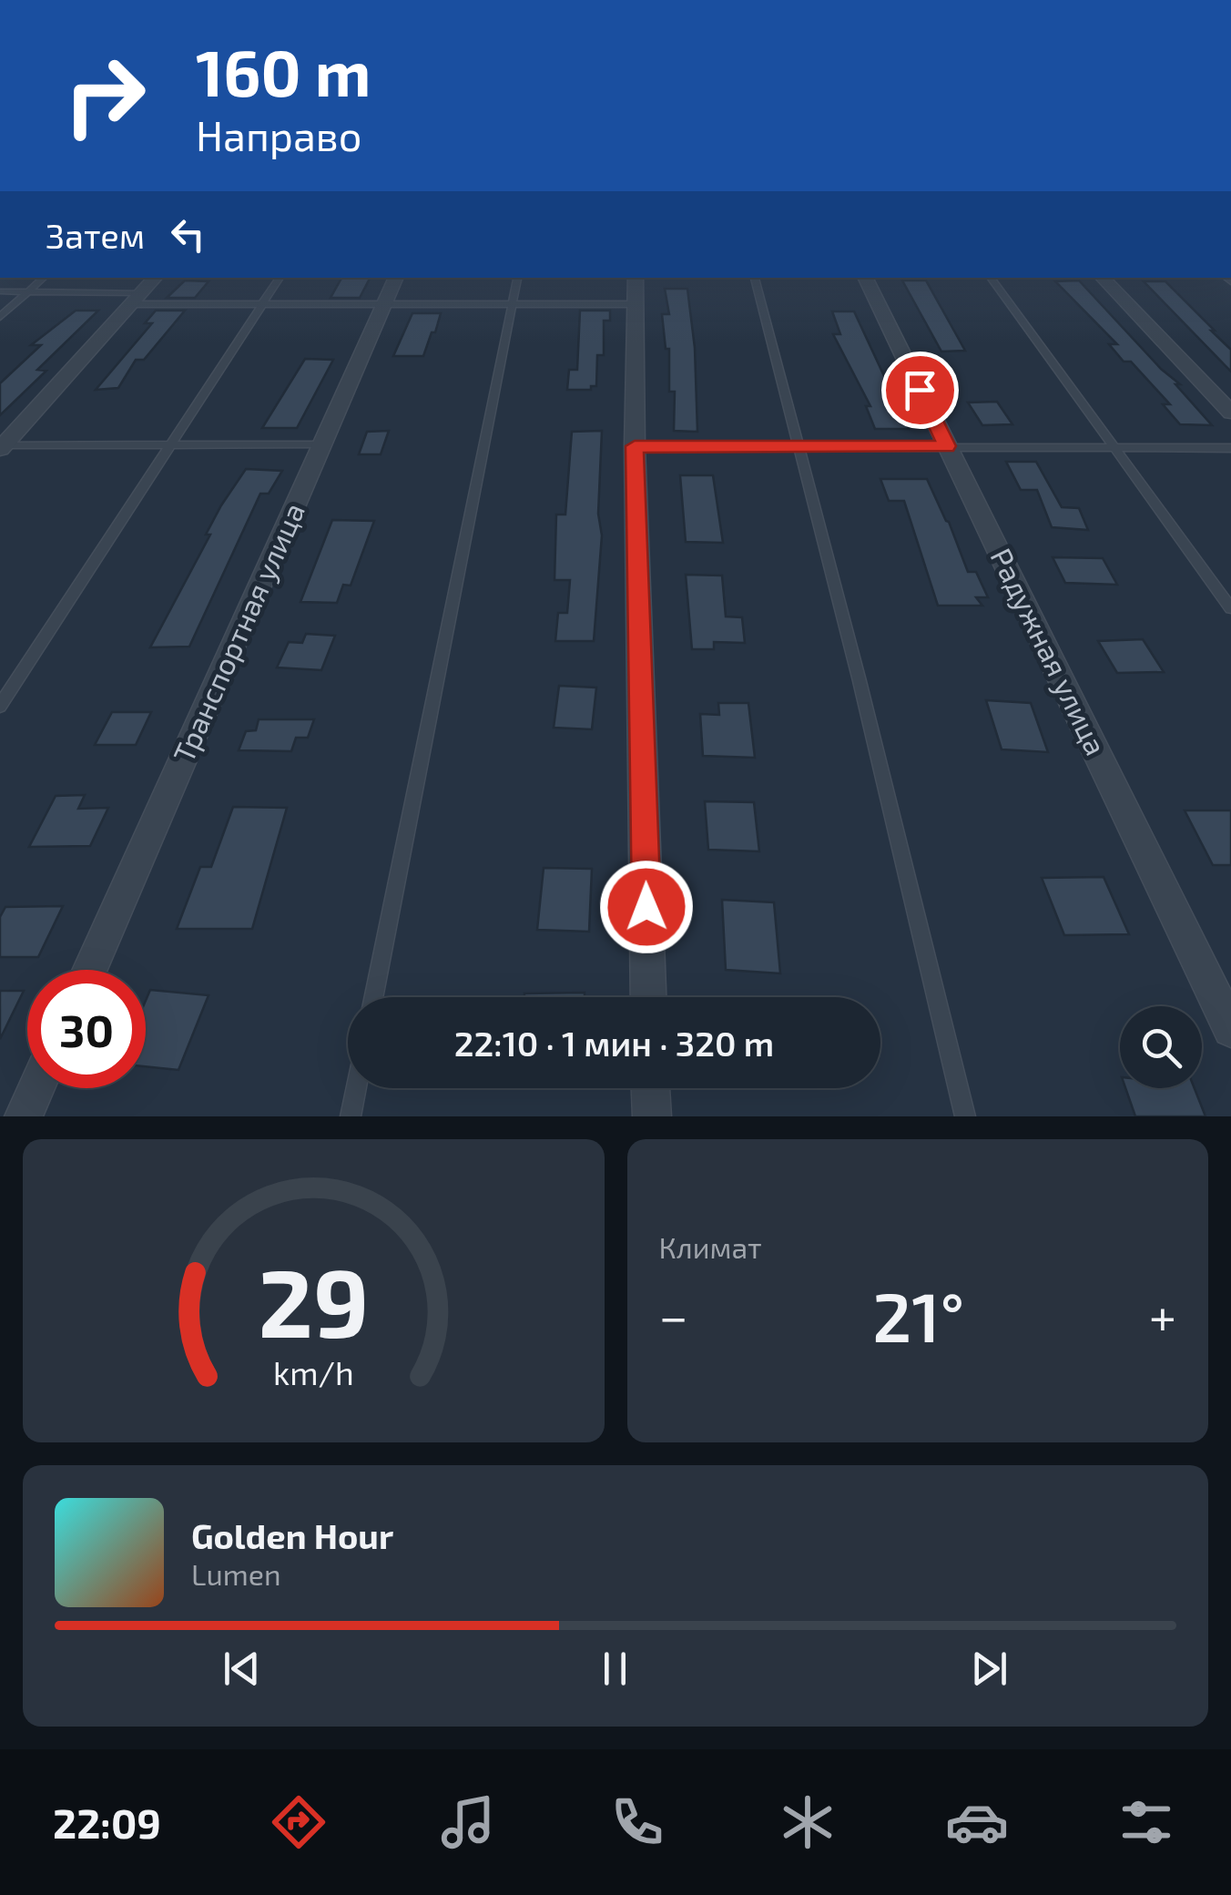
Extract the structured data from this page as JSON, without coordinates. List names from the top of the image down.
{
  "streets": {
    "street": ["Транспортная улица", "Радужная улица"]
  },
  "page": {
    "turn": ["160 m", "Направо"],
    "then": "Затем",
    "limit": "30",
    "trip": "22:10 · 1 мин · 320 m",
    "tile": "Климат",
    "heat": ["−", "21°", "+"],
    "song": ["Golden Hour", "Lumen"],
    "tabs": "22:09",
    "gauge": ["29", "km/h"]
  }
}
